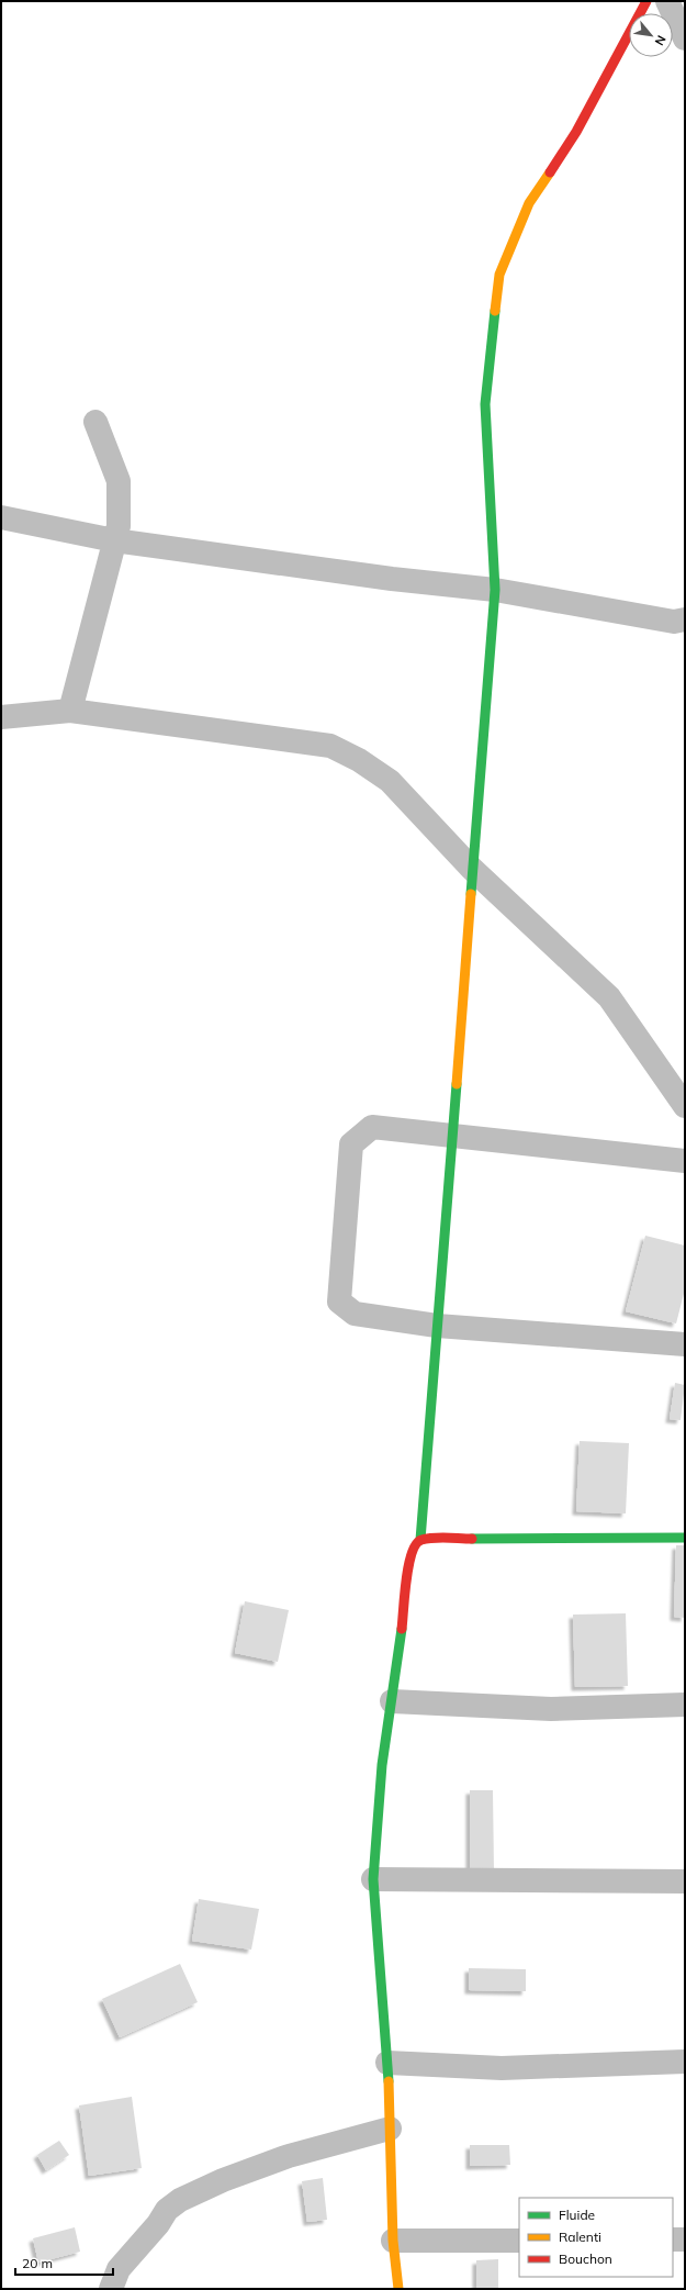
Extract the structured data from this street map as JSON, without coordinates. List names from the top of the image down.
{
  "legend": ["Fluide", "Ralenti", "Bouchon"],
  "scale_bar": "20 m",
  "north": "bottom right"
}
